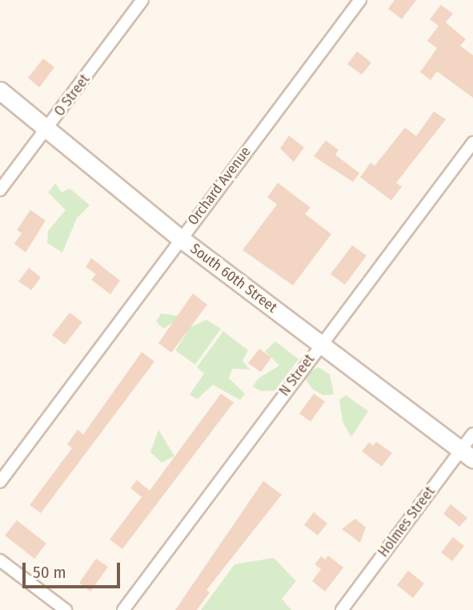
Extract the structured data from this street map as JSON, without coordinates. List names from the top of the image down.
{
  "streets": {
    "main road": ["South 60th Street"],
    "street": [
      "O Street",
      "Orchard Avenue",
      "N Street",
      "Holmes Street"
    ]
  },
  "crossings": [
    ["O Street", "South 60th Street"],
    ["Orchard Avenue", "South 60th Street"],
    ["South 60th Street", "N Street"],
    ["South 60th Street", "Holmes Street"]
  ],
  "scale_bar": "50 m"
}
